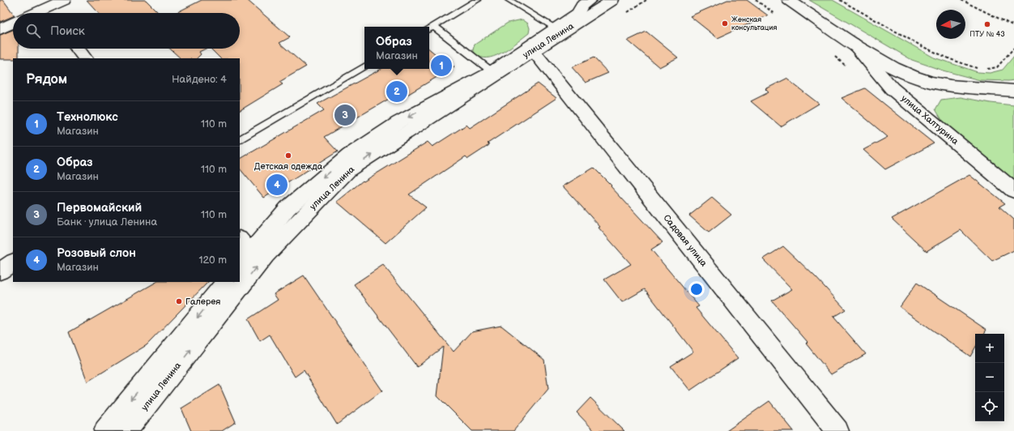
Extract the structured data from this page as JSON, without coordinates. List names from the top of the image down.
{
  "streets": {
    "street": ["улица Ленина", "улица Халтурина", "Садовая улица"]
  },
  "crossings": [
    ["улица Ленина", "Садовая улица"]
  ],
  "places": [
    "Женская консультация",
    "ПТУ № 43",
    "Детская одежда",
    "Галерея"
  ],
  "north": "left",
  "page": {
    "search": "Поиск",
    "popup": ["Образ", "Магазин"],
    "pins": [
      "1",
      "2",
      "3",
      "4"
    ],
    "heading": ["Рядом", "Найдено: 4"],
    "list": [
      {
        "mark": "1",
        "name": "Технолюкс",
        "note": "Магазин",
        "value": "110 m"
      },
      {
        "mark": "2",
        "name": "Образ",
        "note": "Магазин",
        "value": "110 m"
      },
      {
        "mark": "3",
        "name": "Первомайский",
        "note": "Банк · улица Ленина",
        "value": "110 m"
      },
      {
        "mark": "4",
        "name": "Розовый слон",
        "note": "Магазин",
        "value": "120 m"
      }
    ],
    "map_buttons": ["+", "−"]
  }
}
